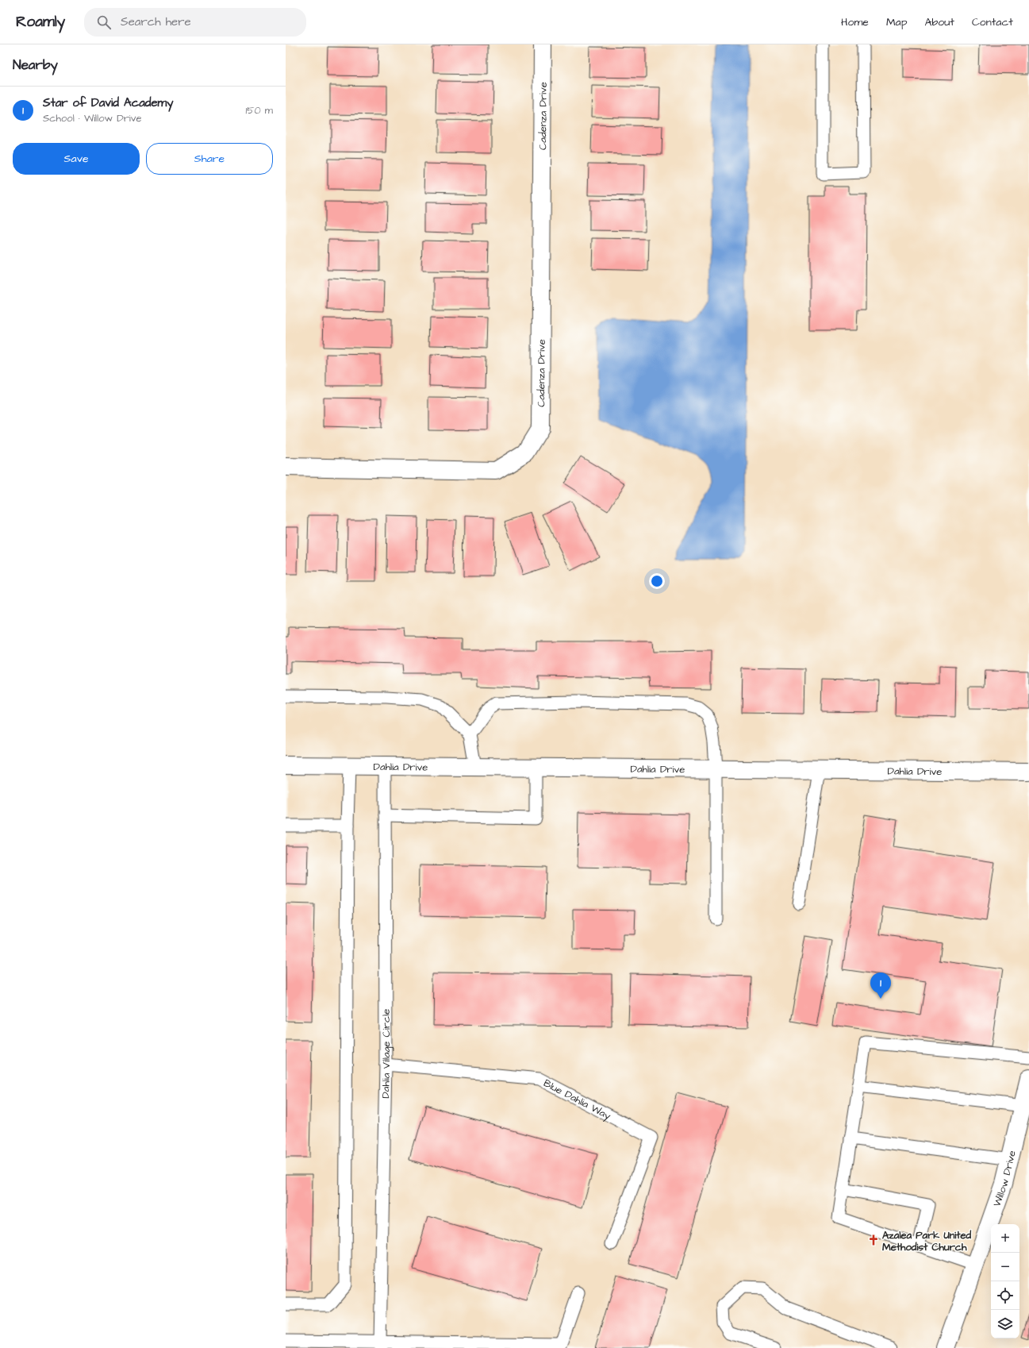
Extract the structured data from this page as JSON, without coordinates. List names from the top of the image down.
{
  "streets": {
    "street": ["Cadenza Drive", "Dahlia Drive", "Willow Drive"],
    "lane": ["Dahlia Village Circle", "Blue Dahlia Way"]
  },
  "crossings": [
    ["Dahlia Drive", "Dahlia Village Circle"],
    ["Dahlia Village Circle", "Blue Dahlia Way"]
  ],
  "places": {
    "church": ["Azalea Park United Methodist Church"]
  },
  "page": {
    "header": "Roamly",
    "search": "Search here",
    "nav": [
      "Home",
      "Map",
      "About",
      "Contact"
    ],
    "heading": "Nearby",
    "list": [
      {
        "mark": "1",
        "name": "Star of David Academy",
        "note": "School · Willow Drive",
        "value": "150 m"
      }
    ],
    "buttons": ["Save", "Share"],
    "pins": "1",
    "map_buttons": ["+", "−"]
  }
}
